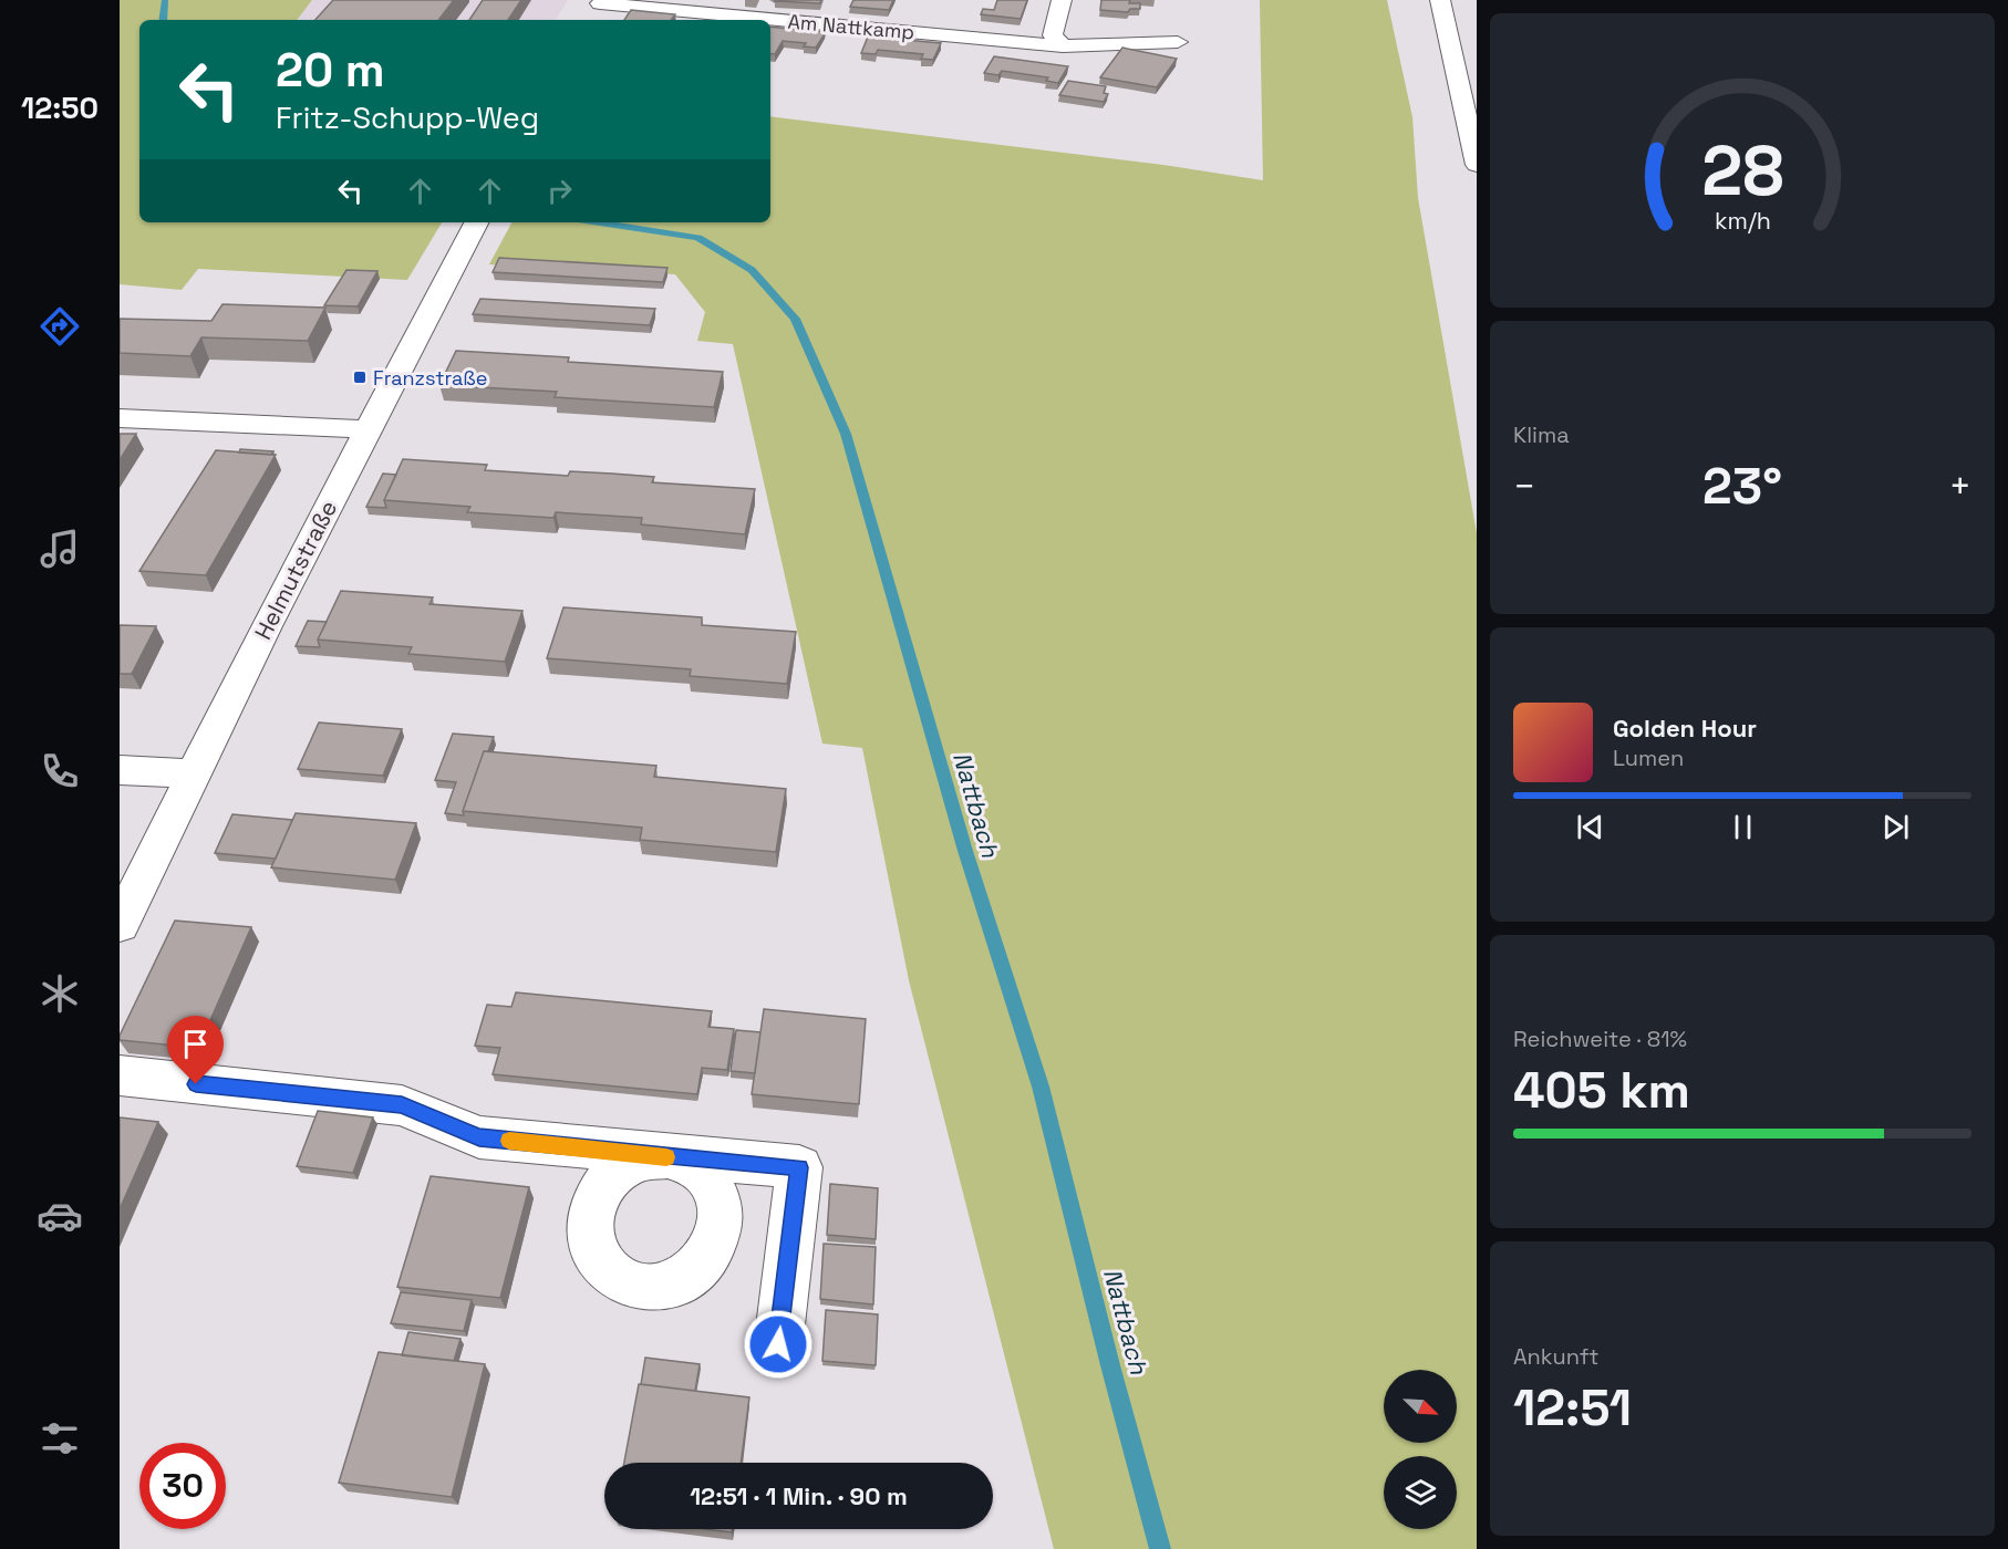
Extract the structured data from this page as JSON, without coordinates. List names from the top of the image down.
{
  "streets": {
    "main road": ["Am Nattkamp", "Helmutstraße"]
  },
  "water": ["Nattbach"],
  "places": {
    "transit": ["Franzstraße"]
  },
  "north": "bottom right",
  "page": {
    "tabs": "12:50",
    "turn": ["20 m", "Fritz-Schupp-Weg"],
    "tile": [
      "Klima",
      ["Reichweite · 81%", "405 km"],
      ["Ankunft", "12:51"]
    ],
    "heat": ["−", "23°", "+"],
    "song": ["Golden Hour", "Lumen"],
    "limit": "30",
    "trip": "12:51 · 1 Min. · 90 m",
    "gauge": ["28", "km/h"]
  }
}
